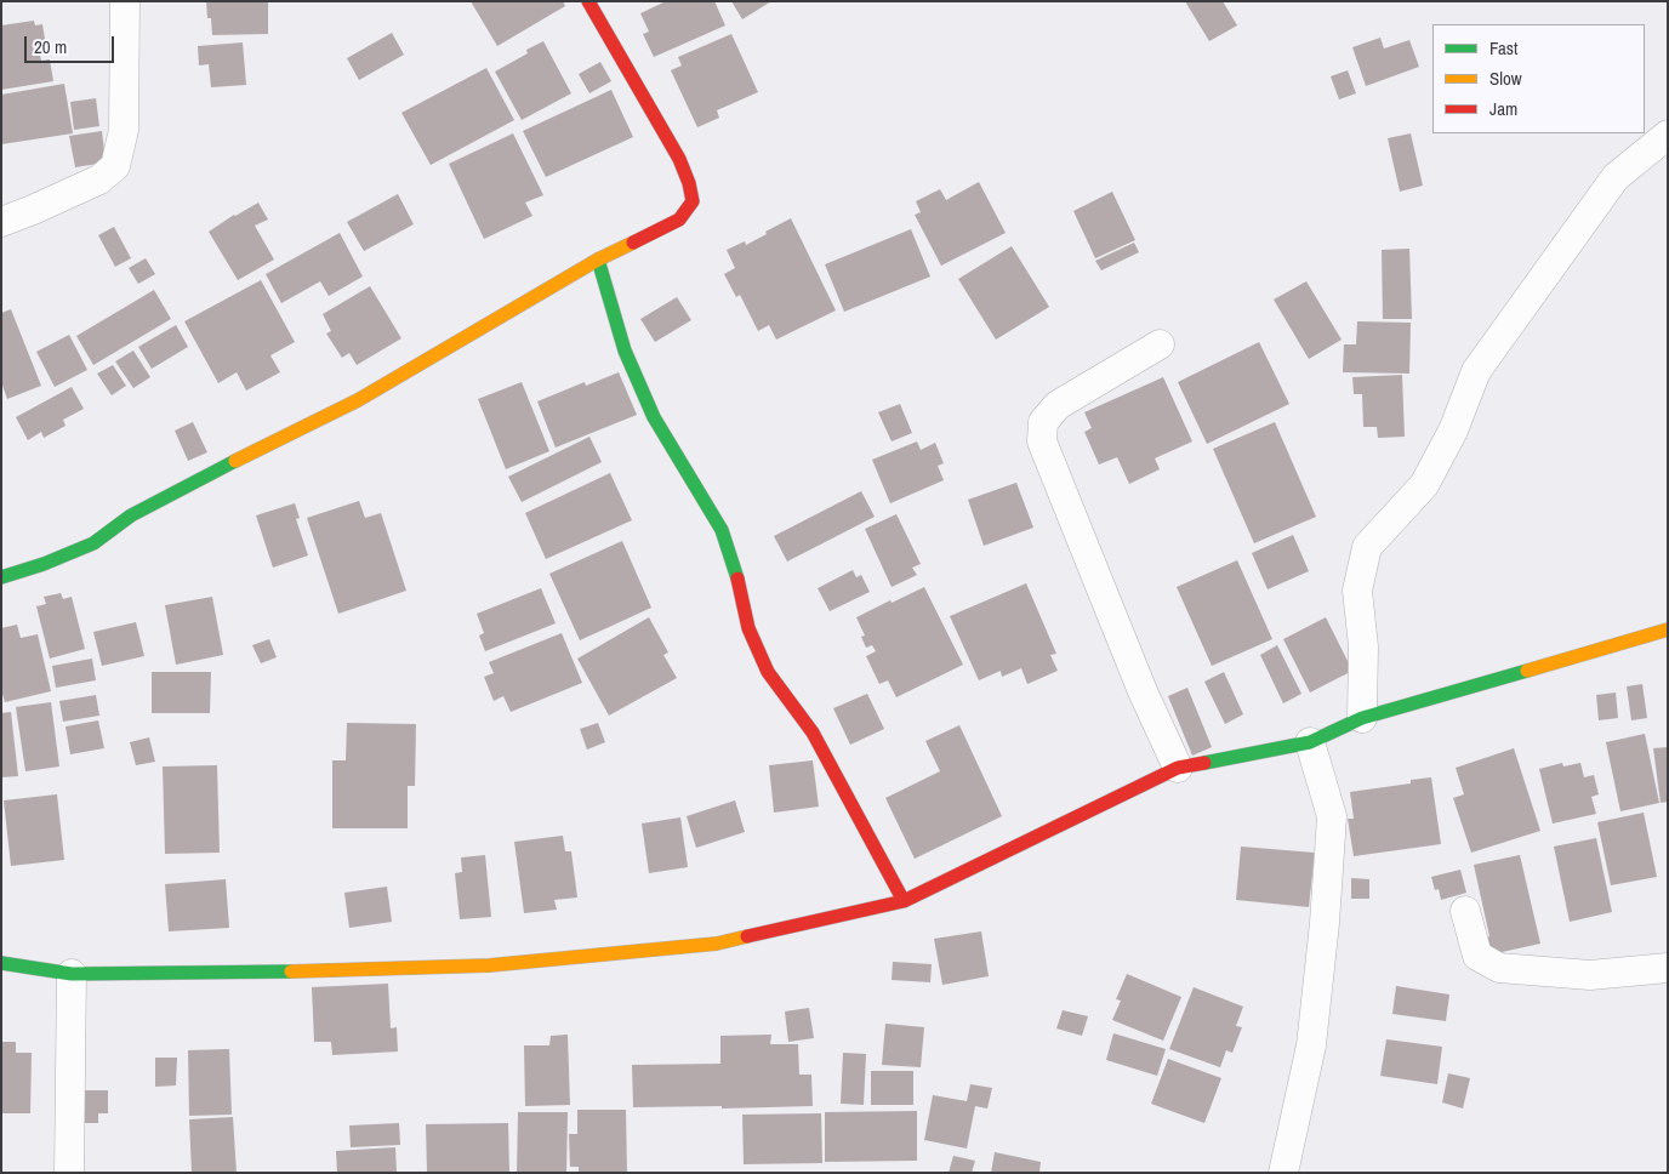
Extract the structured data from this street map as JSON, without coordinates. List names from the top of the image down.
{
  "legend": ["Fast", "Slow", "Jam"],
  "scale_bar": "20 m"
}
